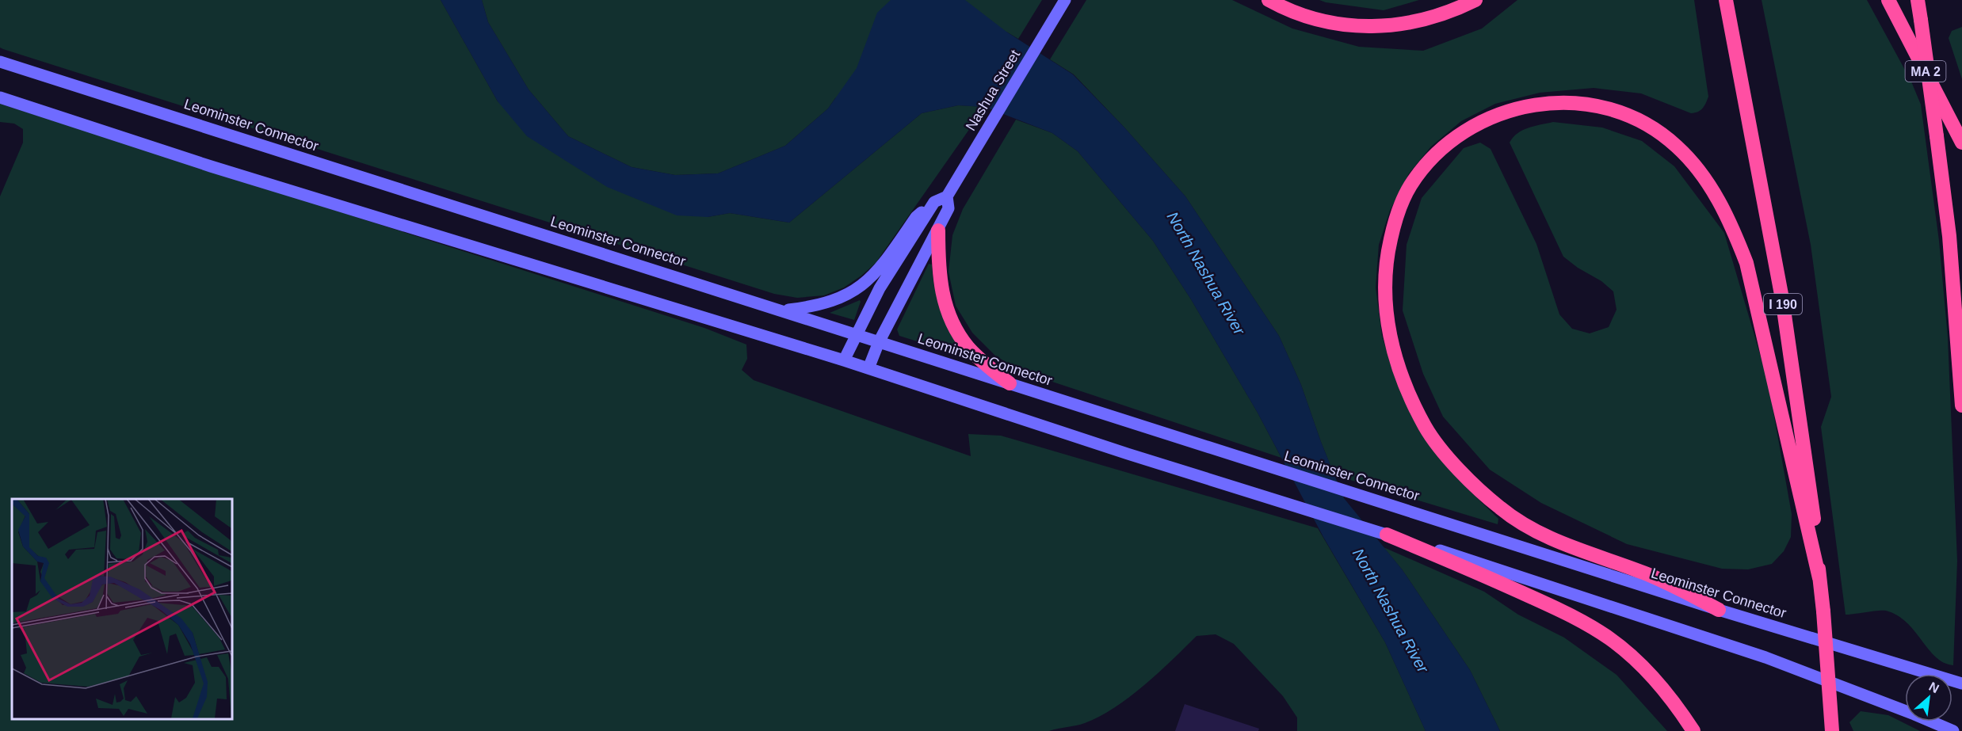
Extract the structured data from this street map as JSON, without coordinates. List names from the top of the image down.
{
  "streets": {
    "highway": ["MA 2", "I 190"],
    "main road": ["Nashua Street", "Leominster Connector"]
  },
  "crossings": [
    ["Nashua Street", "Leominster Connector"]
  ],
  "water": ["North Nashua River"],
  "north": "top right"
}
